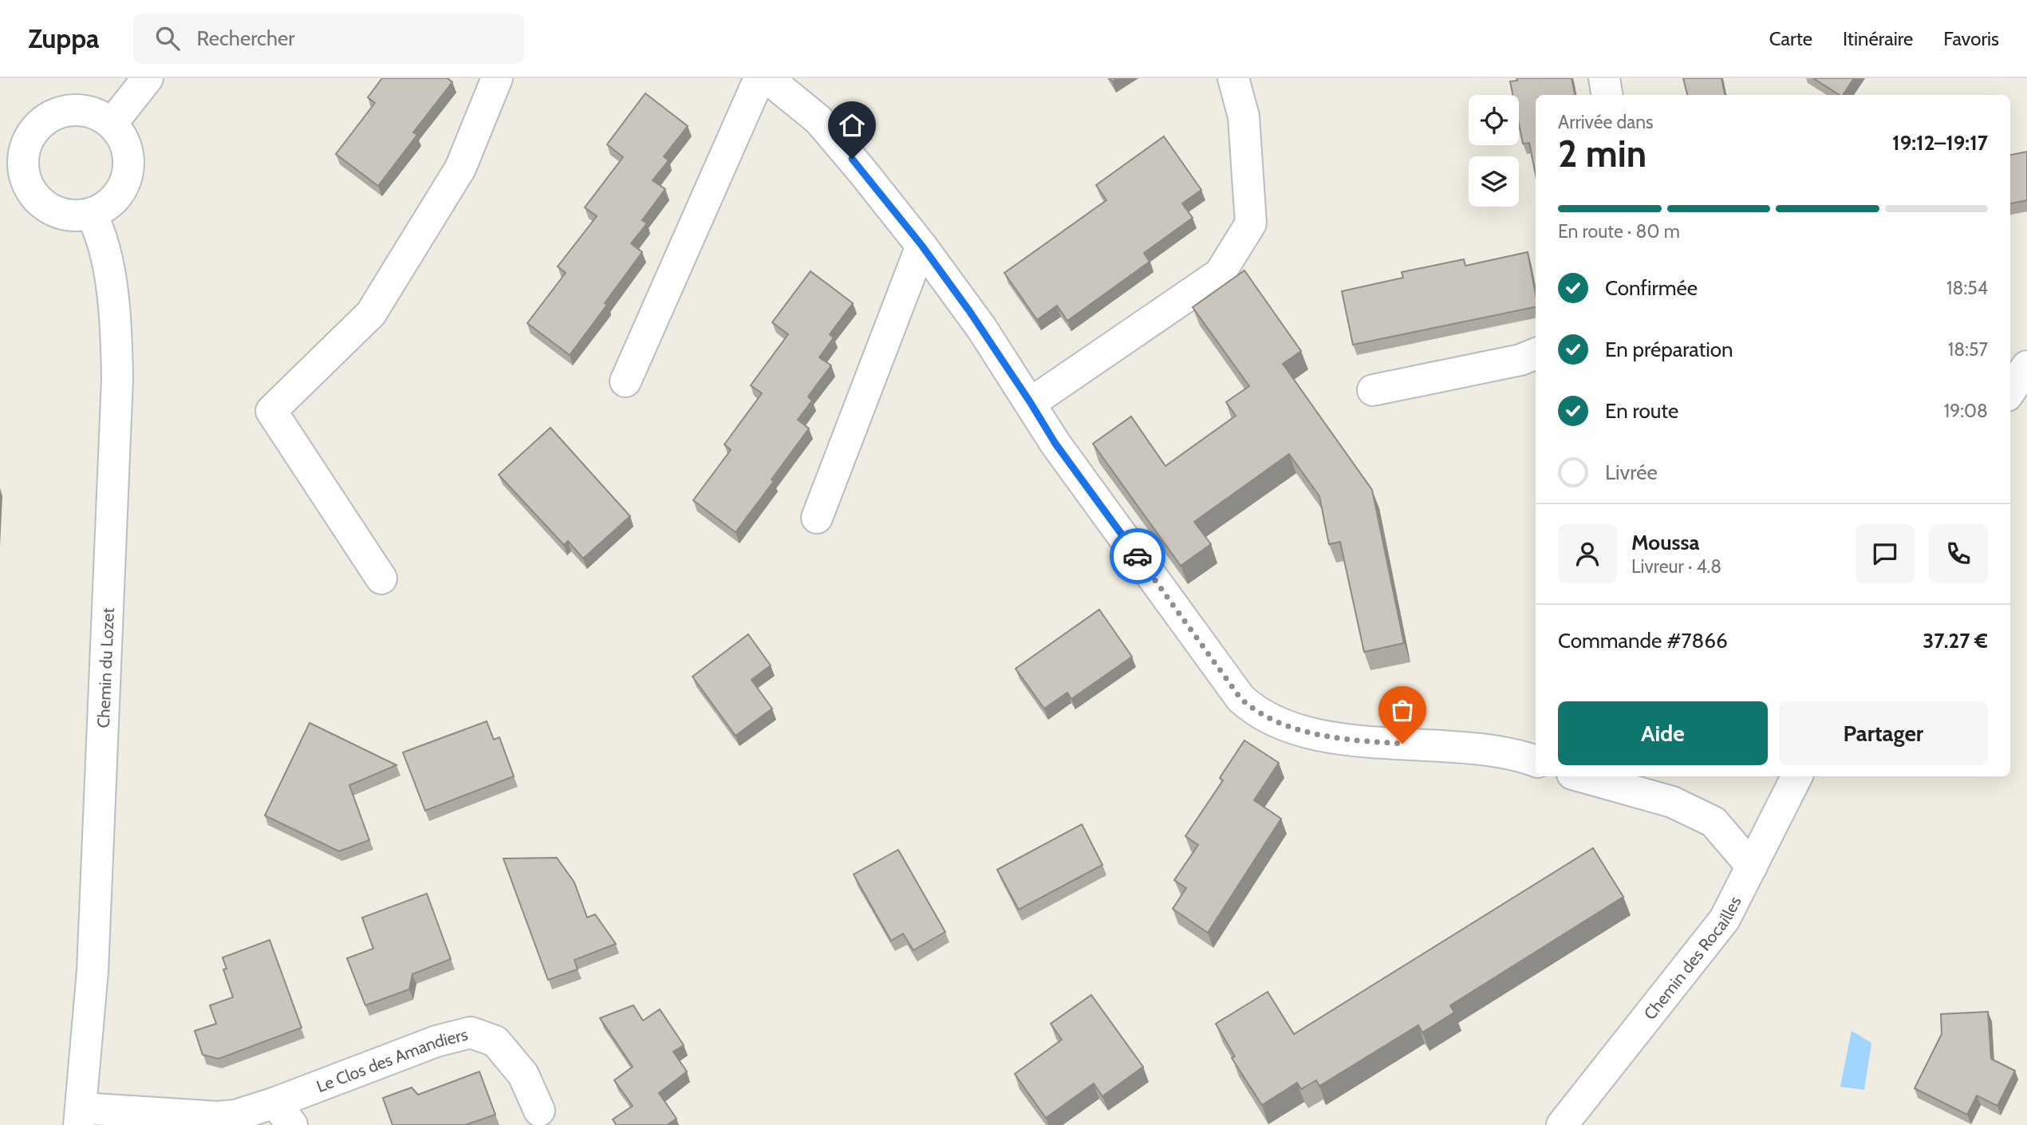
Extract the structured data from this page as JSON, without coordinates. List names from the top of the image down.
{
  "streets": {
    "street": ["Chemin du Lozet", "Chemin des Rocailles", "Le Clos des Amandiers"]
  },
  "crossings": [
    ["Chemin du Lozet", "Le Clos des Amandiers"]
  ],
  "page": {
    "header": "Zuppa",
    "search": "Rechercher",
    "nav": ["Carte", "Itinéraire", "Favoris"],
    "heading": ["2 min", "Arrivée dans", "19:12–19:17"],
    "panel": [
      "Moussa",
      "Livreur · 4.8",
      "Commande #7866",
      "37.27 €"
    ],
    "bar": "En route · 80 m",
    "list": [
      ["Confirmée", "18:54"],
      ["En préparation", "18:57"],
      ["En route", "19:08"],
      "Livrée"
    ],
    "buttons": ["Aide", "Partager"]
  }
}
